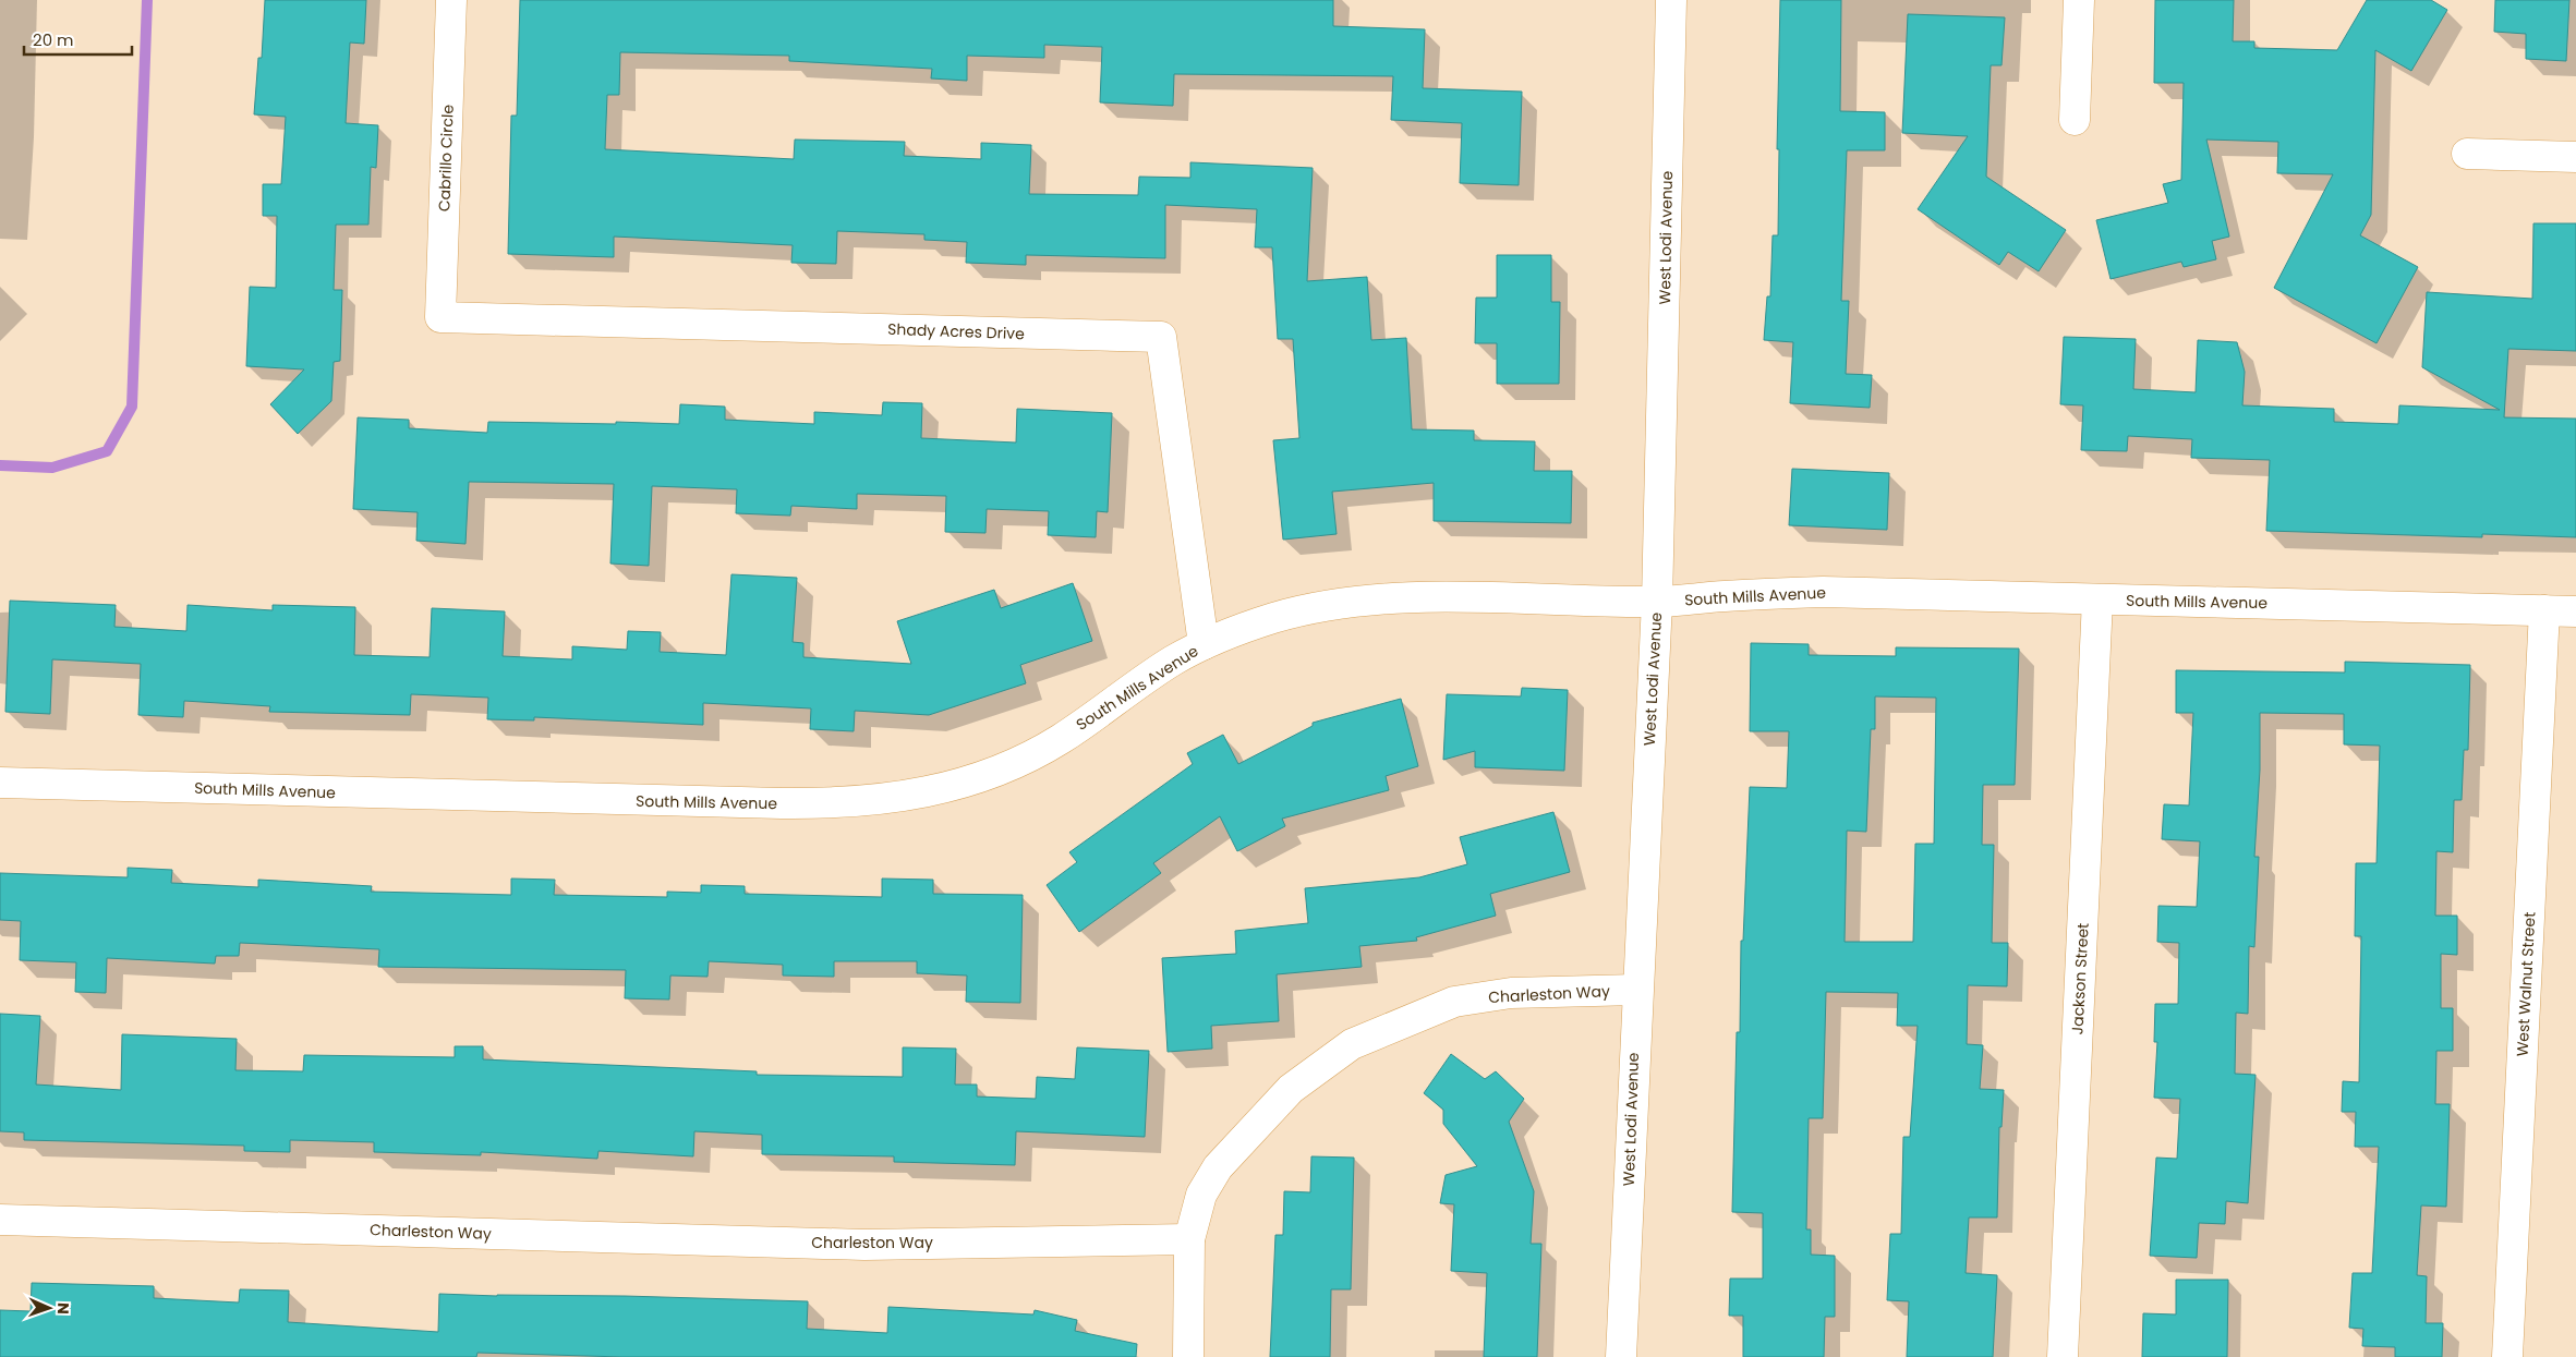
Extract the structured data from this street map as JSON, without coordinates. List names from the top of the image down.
{
  "streets": {
    "street": [
      "Cabrillo Circle",
      "West Lodi Avenue",
      "Shady Acres Drive",
      "South Mills Avenue",
      "Jackson Street",
      "West Walnut Street",
      "Charleston Way"
    ]
  },
  "crossings": [
    ["Cabrillo Circle", "Shady Acres Drive"],
    ["West Lodi Avenue", "South Mills Avenue"],
    ["West Lodi Avenue", "Charleston Way"],
    ["Shady Acres Drive", "South Mills Avenue"],
    ["South Mills Avenue", "Jackson Street"],
    ["South Mills Avenue", "West Walnut Street"]
  ],
  "scale_bar": "20 m",
  "north": "right"
}
